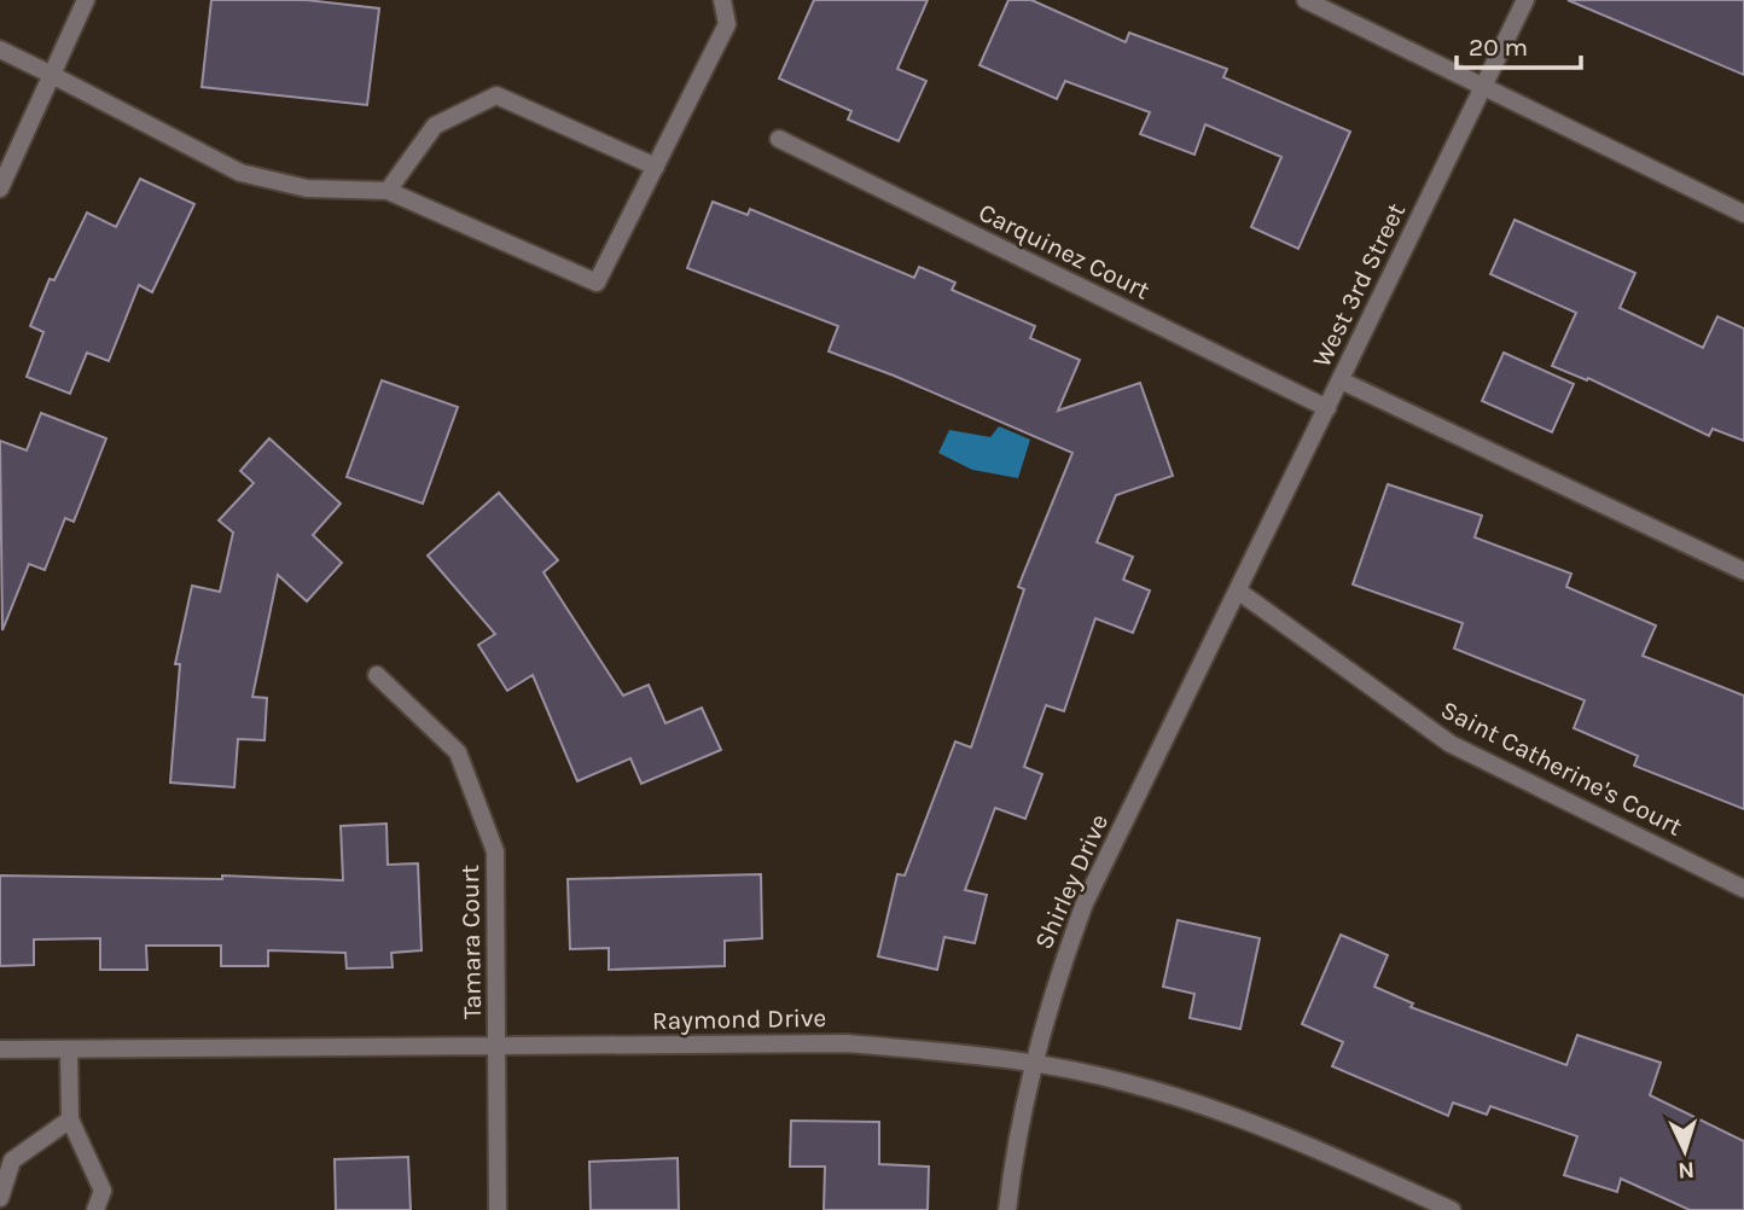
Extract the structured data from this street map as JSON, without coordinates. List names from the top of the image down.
{
  "streets": {
    "street": [
      "Carquinez Court",
      "West 3rd Street",
      "Saint Catherine's Court",
      "Shirley Drive",
      "Tamara Court",
      "Raymond Drive"
    ]
  },
  "crossings": [
    ["Carquinez Court", "West 3rd Street"],
    ["West 3rd Street", "Saint Catherine's Court"],
    ["West 3rd Street", "Shirley Drive"],
    ["Saint Catherine's Court", "Shirley Drive"],
    ["Shirley Drive", "Raymond Drive"],
    ["Tamara Court", "Raymond Drive"]
  ],
  "scale_bar": "20 m",
  "north": "bottom"
}
